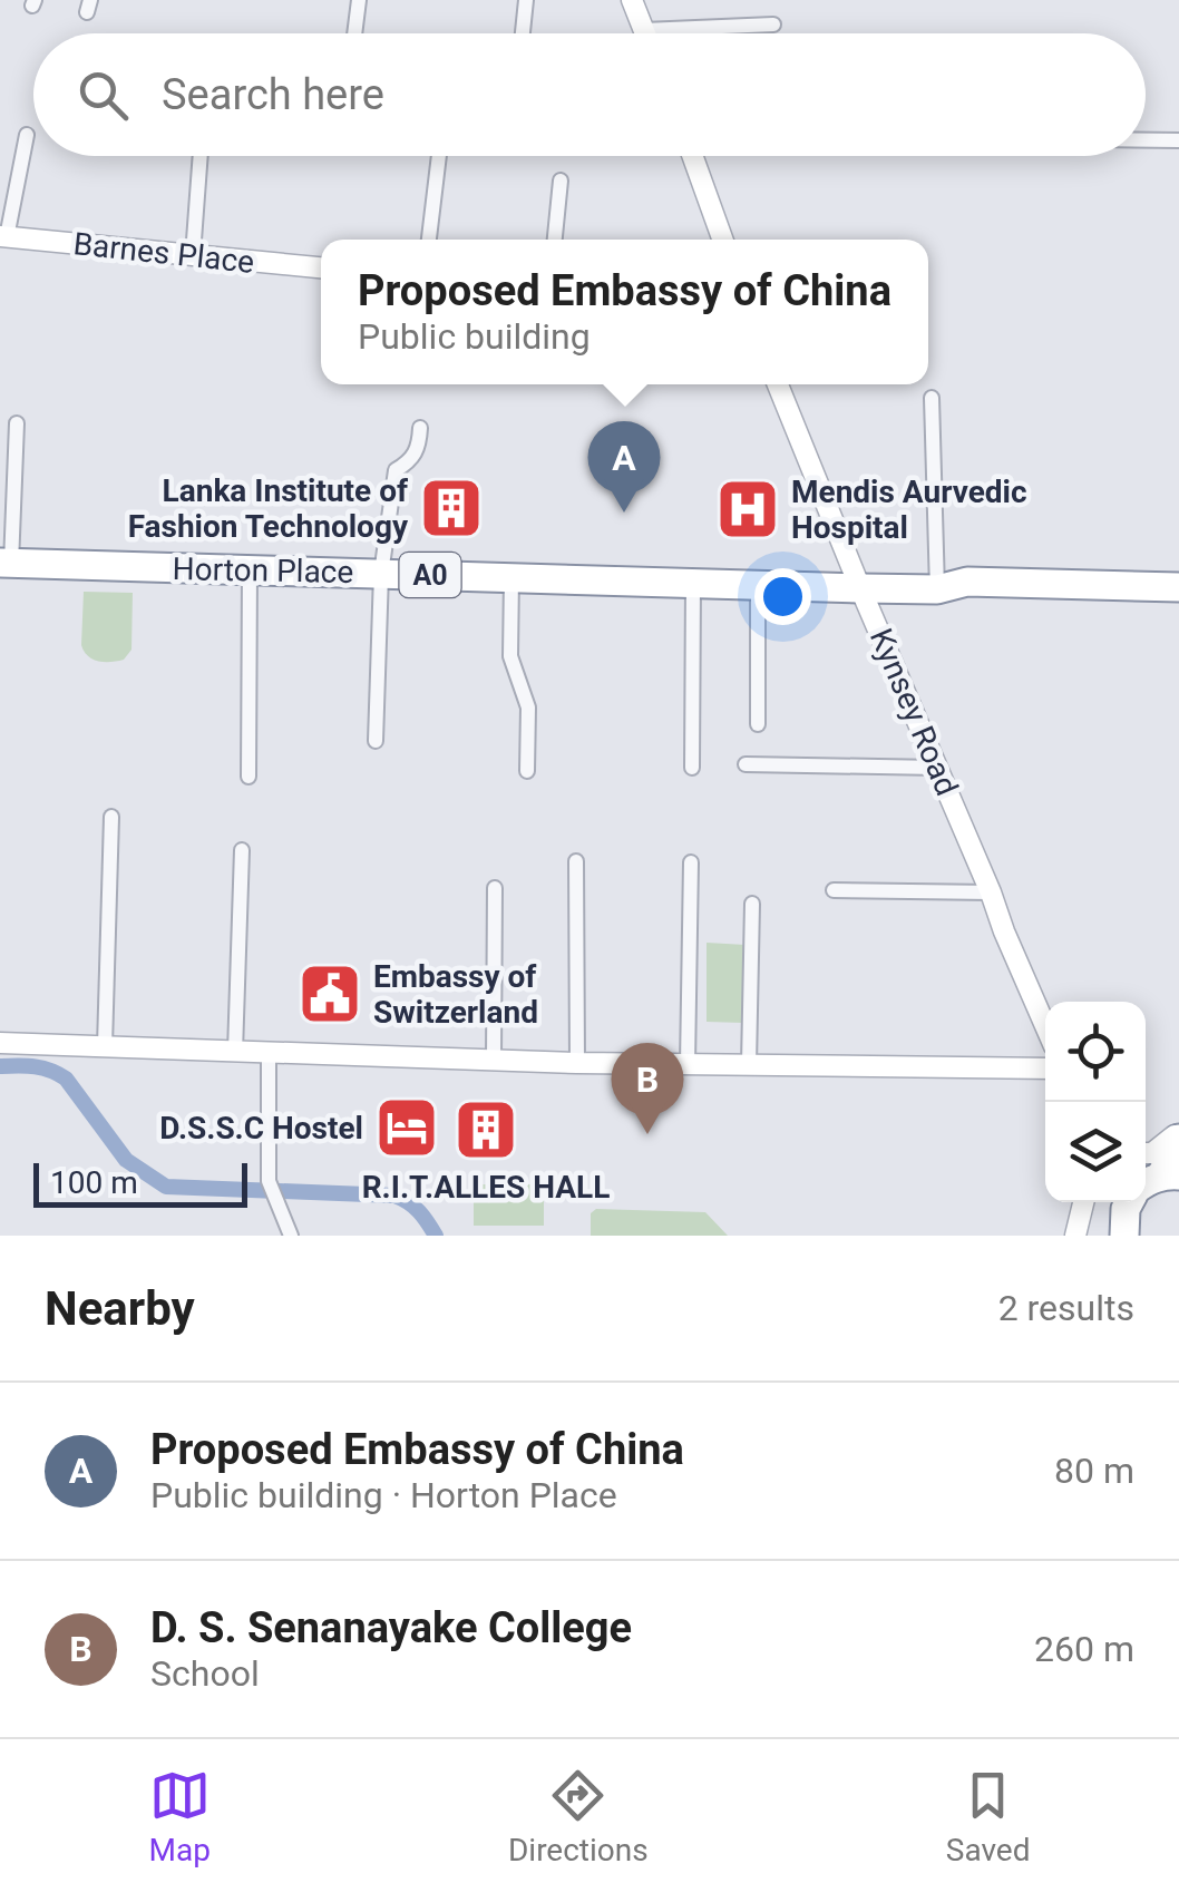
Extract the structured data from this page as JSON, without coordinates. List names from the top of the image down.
{
  "streets": {
    "highway": ["Horton Place", "A0"],
    "street": ["Barnes Place", "Kynsey Road"]
  },
  "crossings": [
    ["Horton Place", "A0"],
    ["Horton Place", "Kynsey Road"],
    ["A0", "Kynsey Road"]
  ],
  "places": {
    "building": ["Lanka Institute of Fashion Technology", "R.I.T.ALLES HALL"],
    "hospital": ["Mendis Aurvedic Hospital"],
    "public building": ["Embassy of Switzerland"],
    "hotel": ["D.S.S.C Hostel"]
  },
  "scale_bar": "100 m",
  "page": {
    "search": "Search here",
    "popup": ["Proposed Embassy of China", "Public building"],
    "pins": ["A", "B"],
    "scale": "100 m",
    "heading": ["Nearby", "2 results"],
    "list": [
      {
        "mark": "A",
        "name": "Proposed Embassy of China",
        "note": "Public building · Horton Place",
        "value": "80 m"
      },
      {
        "mark": "B",
        "name": "D. S. Senanayake College",
        "note": "School",
        "value": "260 m"
      }
    ],
    "nav": ["Map", "Directions", "Saved"]
  }
}
